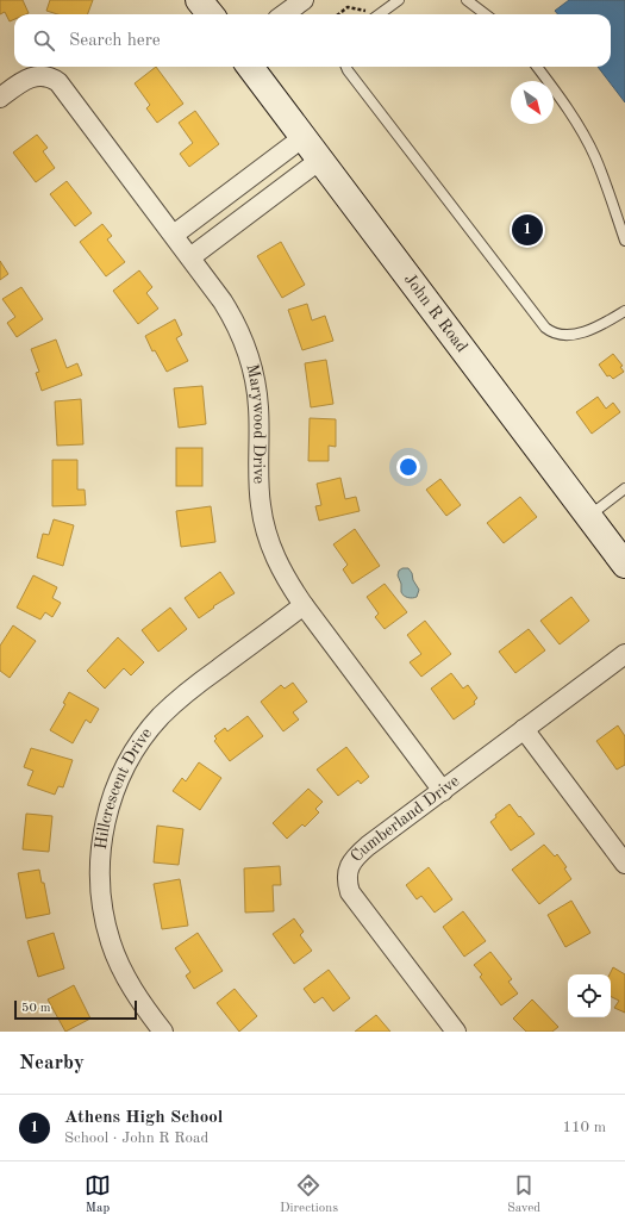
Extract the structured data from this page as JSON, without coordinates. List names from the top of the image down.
{
  "streets": {
    "main road": ["John R Road"],
    "street": ["Marywood Drive", "Hillcrescent Drive", "Cumberland Drive"]
  },
  "crossings": [
    ["Marywood Drive", "Hillcrescent Drive"],
    ["Marywood Drive", "Cumberland Drive"]
  ],
  "scale_bar": "50 m",
  "north": "bottom right",
  "page": {
    "search": "Search here",
    "pins": "1",
    "scale": "50 m",
    "heading": "Nearby",
    "list": [
      {
        "mark": "1",
        "name": "Athens High School",
        "note": "School · John R Road",
        "value": "110 m"
      }
    ],
    "nav": ["Map", "Directions", "Saved"]
  }
}
